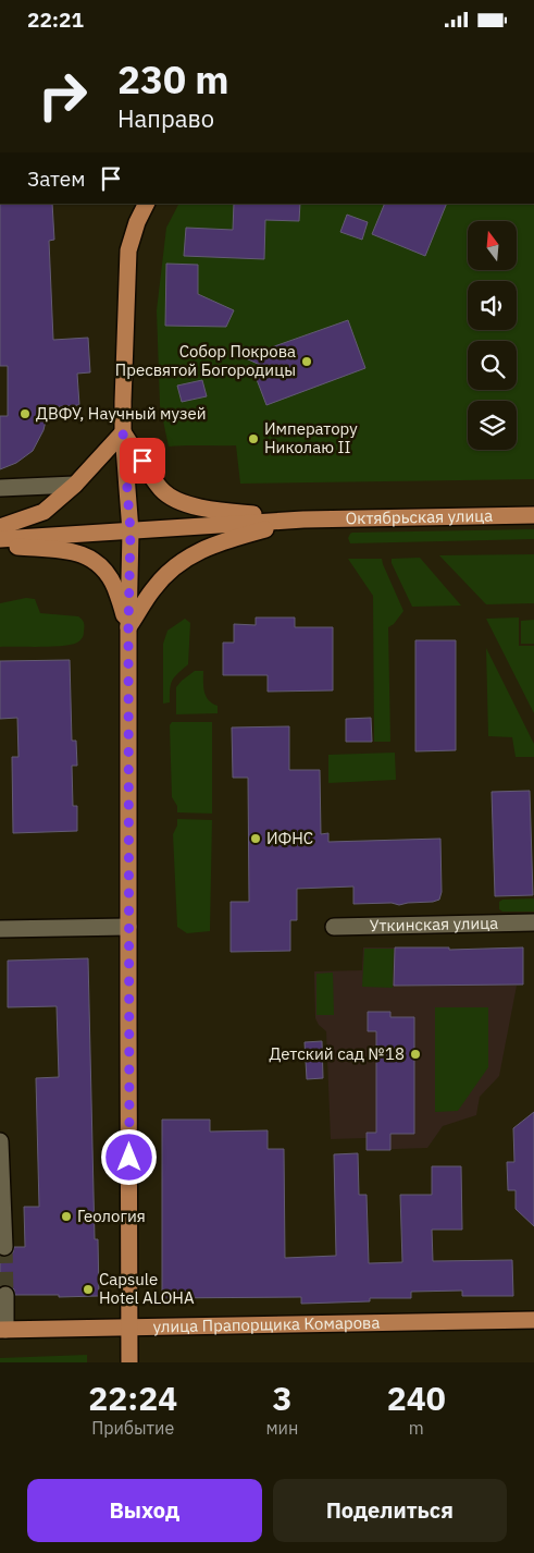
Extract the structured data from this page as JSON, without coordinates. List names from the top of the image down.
{
  "streets": {
    "main road": ["Октябрьская улица", "улица Прапорщика Комарова"],
    "street": ["Уткинская улица"]
  },
  "places": [
    "Собор Покрова Пресвятой Богородицы",
    "ДВФУ, Научный музей",
    "Императору Николаю II",
    "ИФНС",
    "Детский сад №18",
    "Геология",
    "Capsule Hotel ALOHA"
  ],
  "north": "top",
  "page": {
    "status": "22:21",
    "turn": ["230 m", "Направо"],
    "then": "Затем",
    "eta": [
      "22:24",
      "Прибытие",
      "3",
      "мин",
      "240",
      "m"
    ],
    "buttons": ["Выход", "Поделиться"]
  }
}
